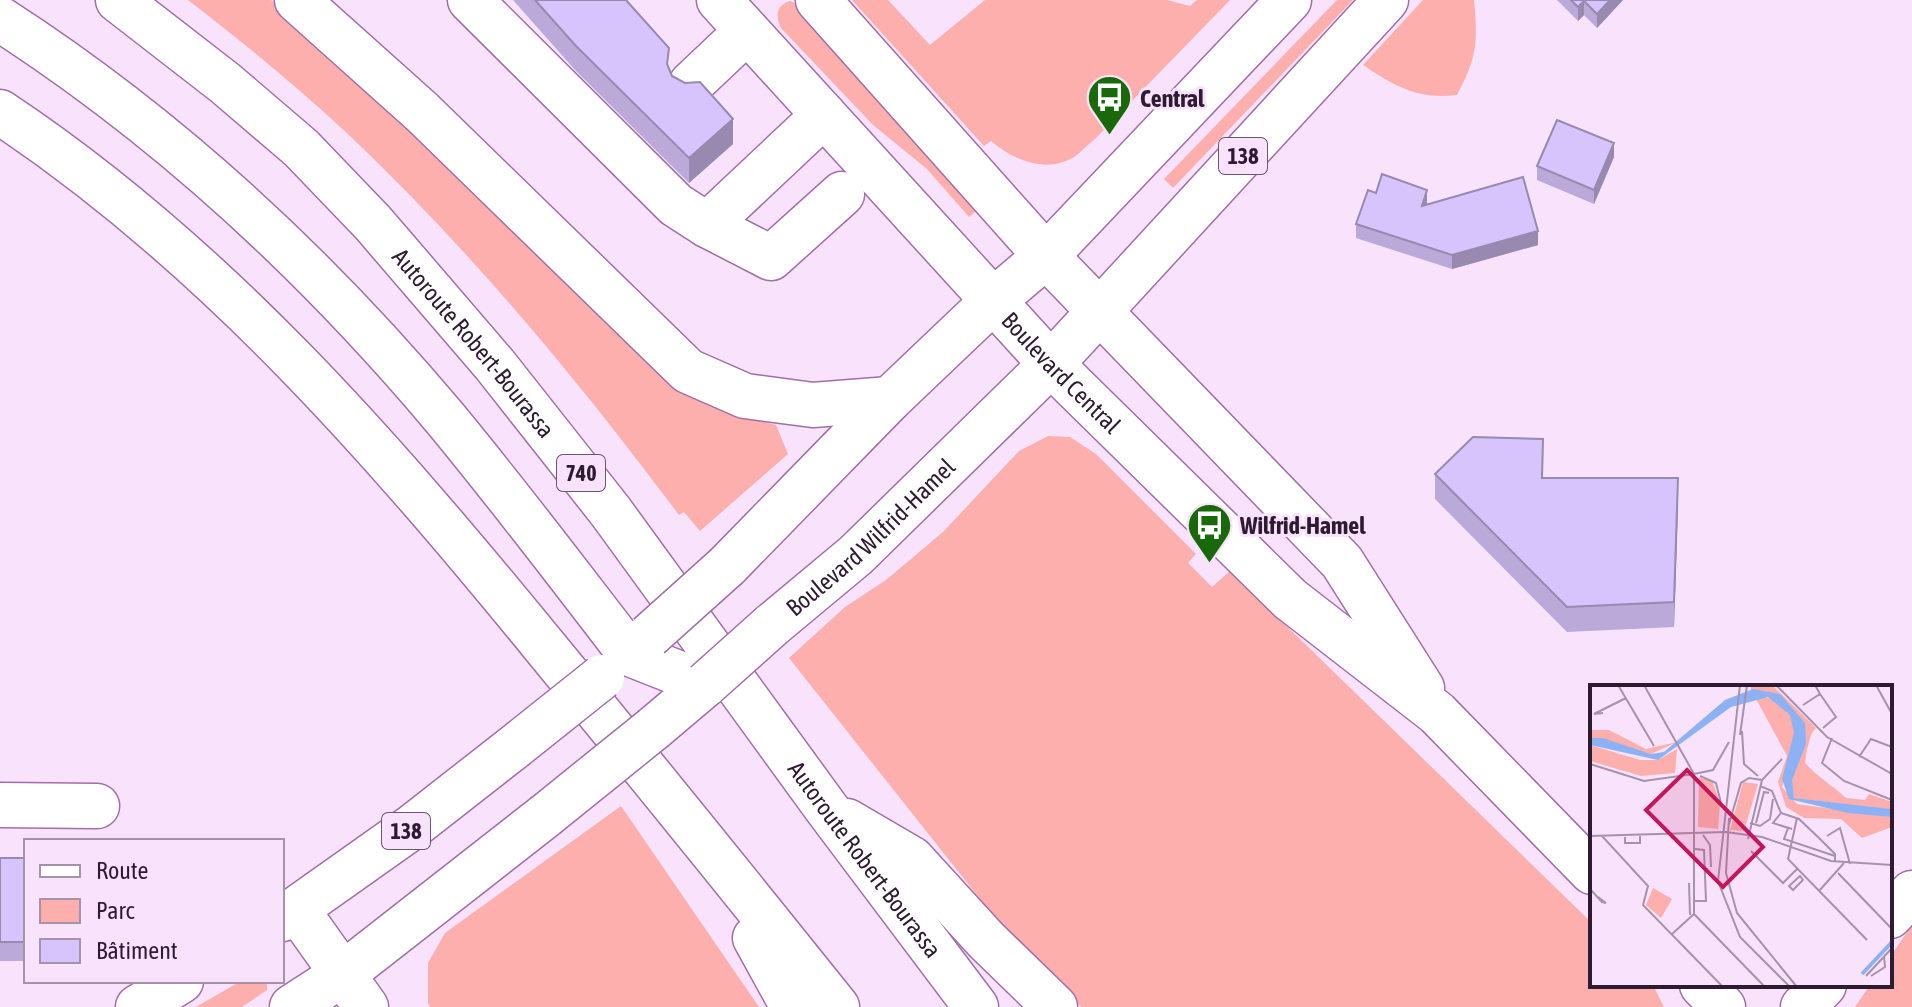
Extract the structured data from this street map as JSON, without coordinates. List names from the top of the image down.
{
  "streets": {
    "main road": [
      "138",
      "Autoroute Robert-Bourassa",
      "Boulevard Central",
      "740",
      "Boulevard Wilfrid-Hamel"
    ]
  },
  "crossings": [
    ["138", "Boulevard Central"],
    ["Boulevard Central", "Boulevard Wilfrid-Hamel"]
  ],
  "places": {
    "bus stop": ["Central", "Wilfrid-Hamel"]
  },
  "legend": ["Route", "Parc", "Bâtiment"]
}
